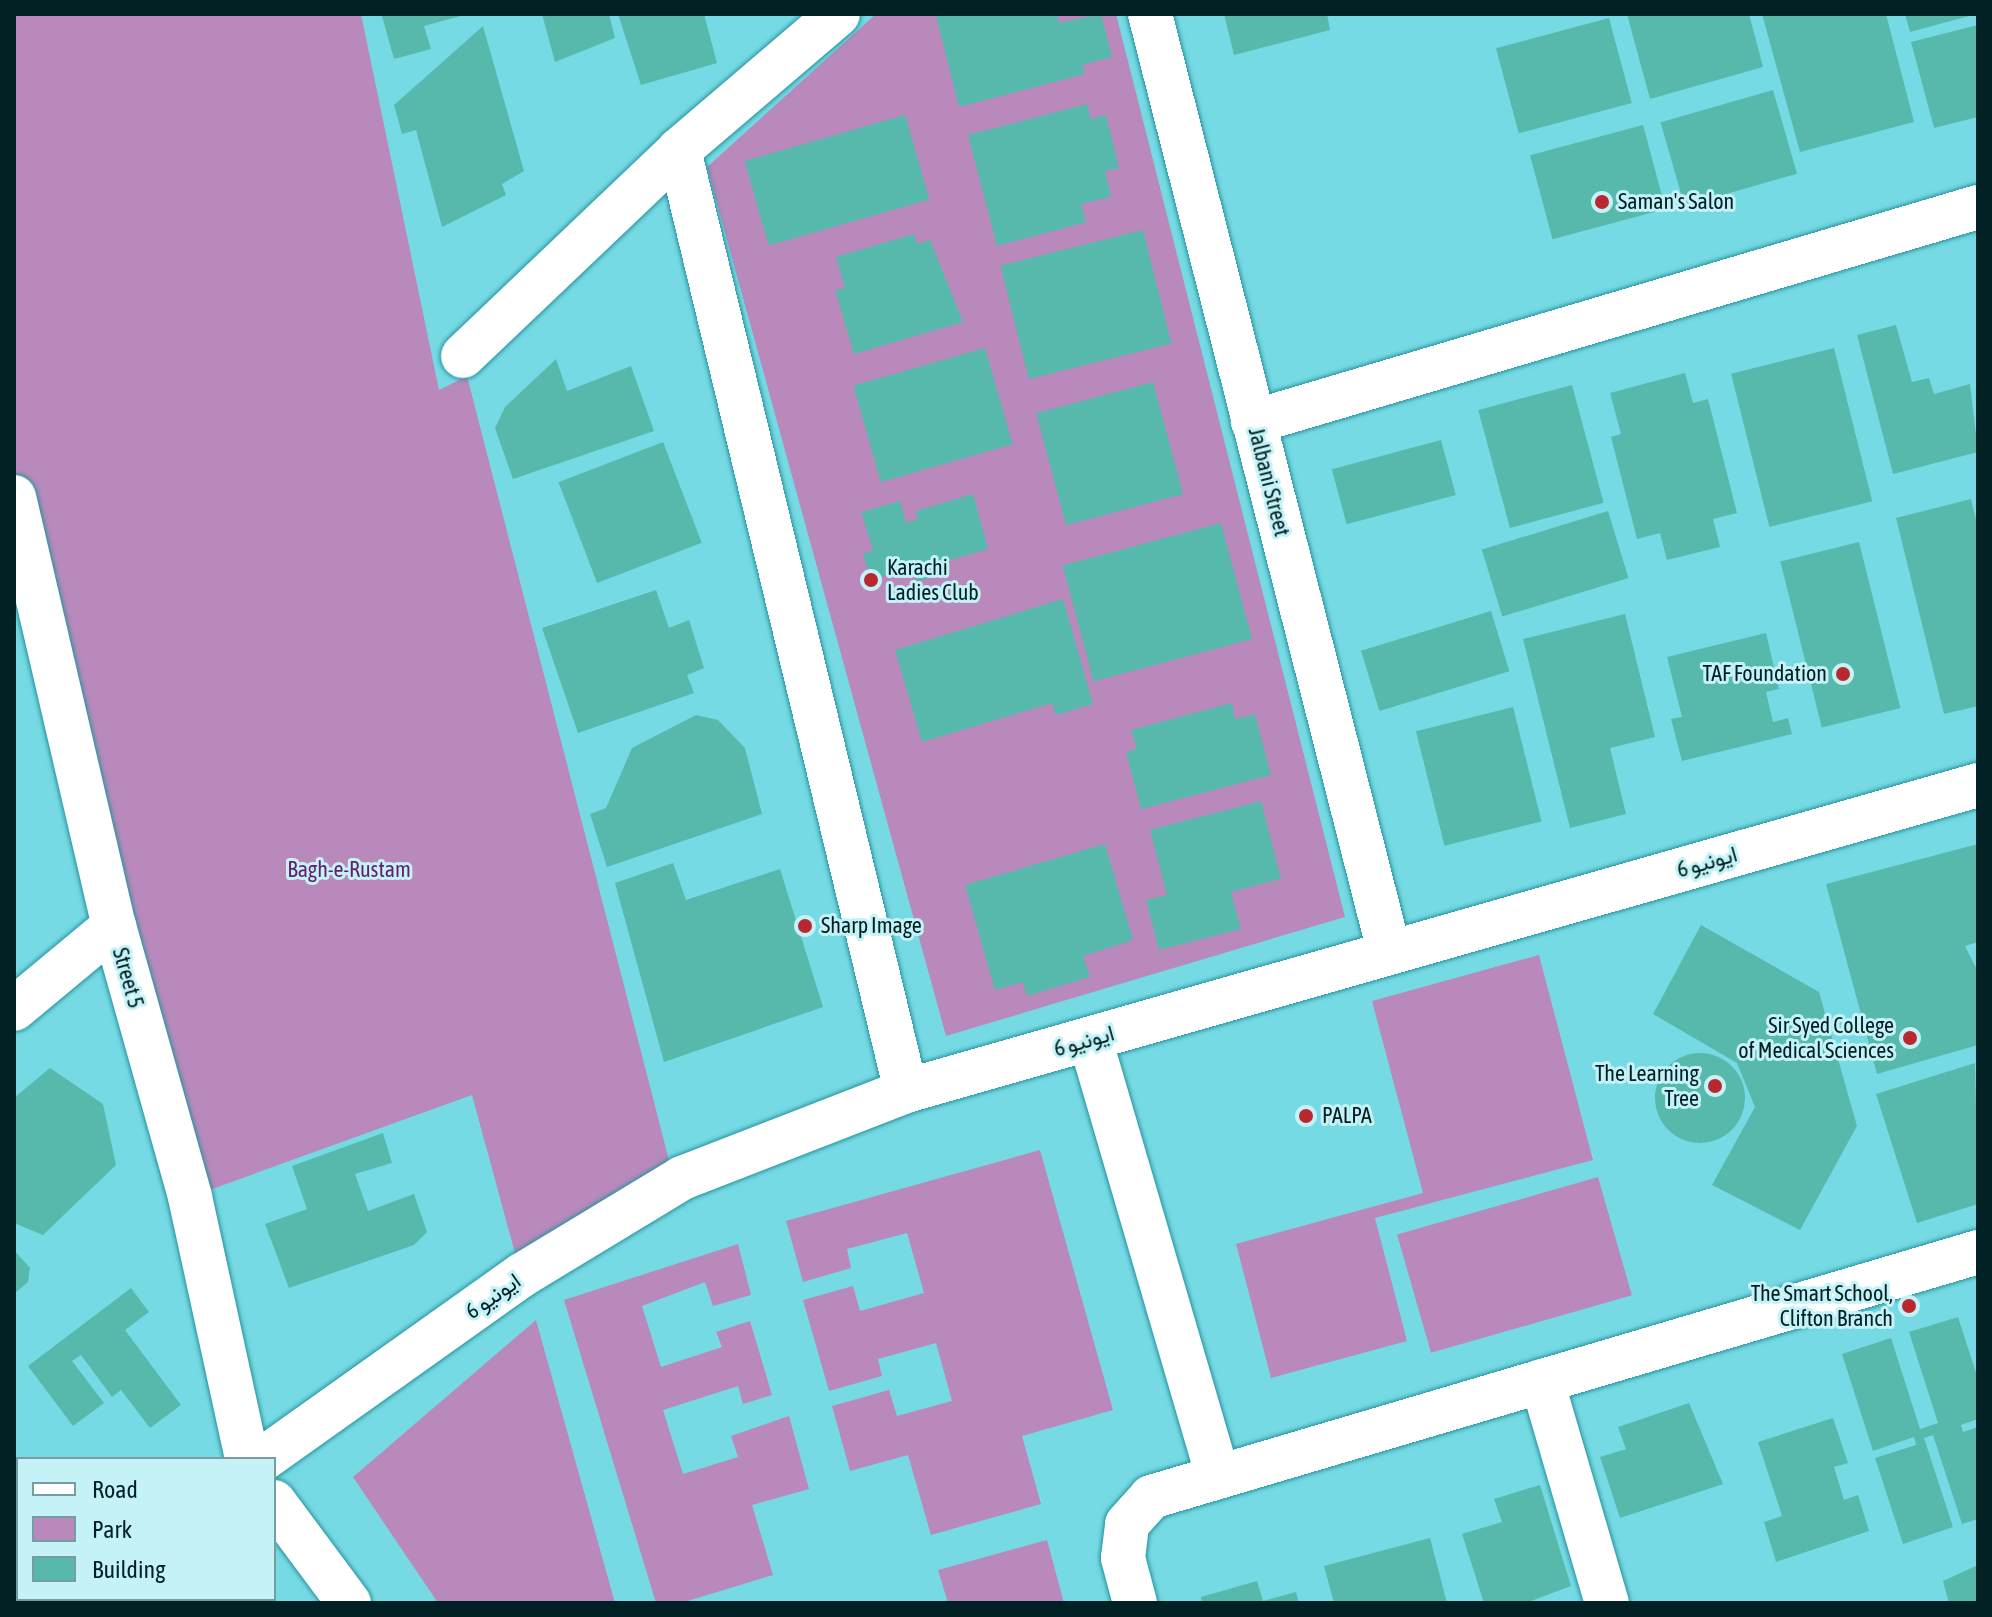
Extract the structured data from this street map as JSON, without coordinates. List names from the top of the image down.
{
  "streets": {
    "street": ["Jalbani Street", "ایونیو 6", "Street 5"]
  },
  "crossings": [
    ["Jalbani Street", "ایونیو 6"]
  ],
  "parks": ["Bagh-e-Rustam"],
  "places": [
    "Saman's Salon",
    "Karachi Ladies Club",
    "TAF Foundation",
    "Sharp Image",
    "Sir Syed College of Medical Sciences",
    "The Learning Tree",
    "PALPA",
    "The Smart School, Clifton Branch"
  ],
  "legend": ["Road", "Park", "Building"]
}
